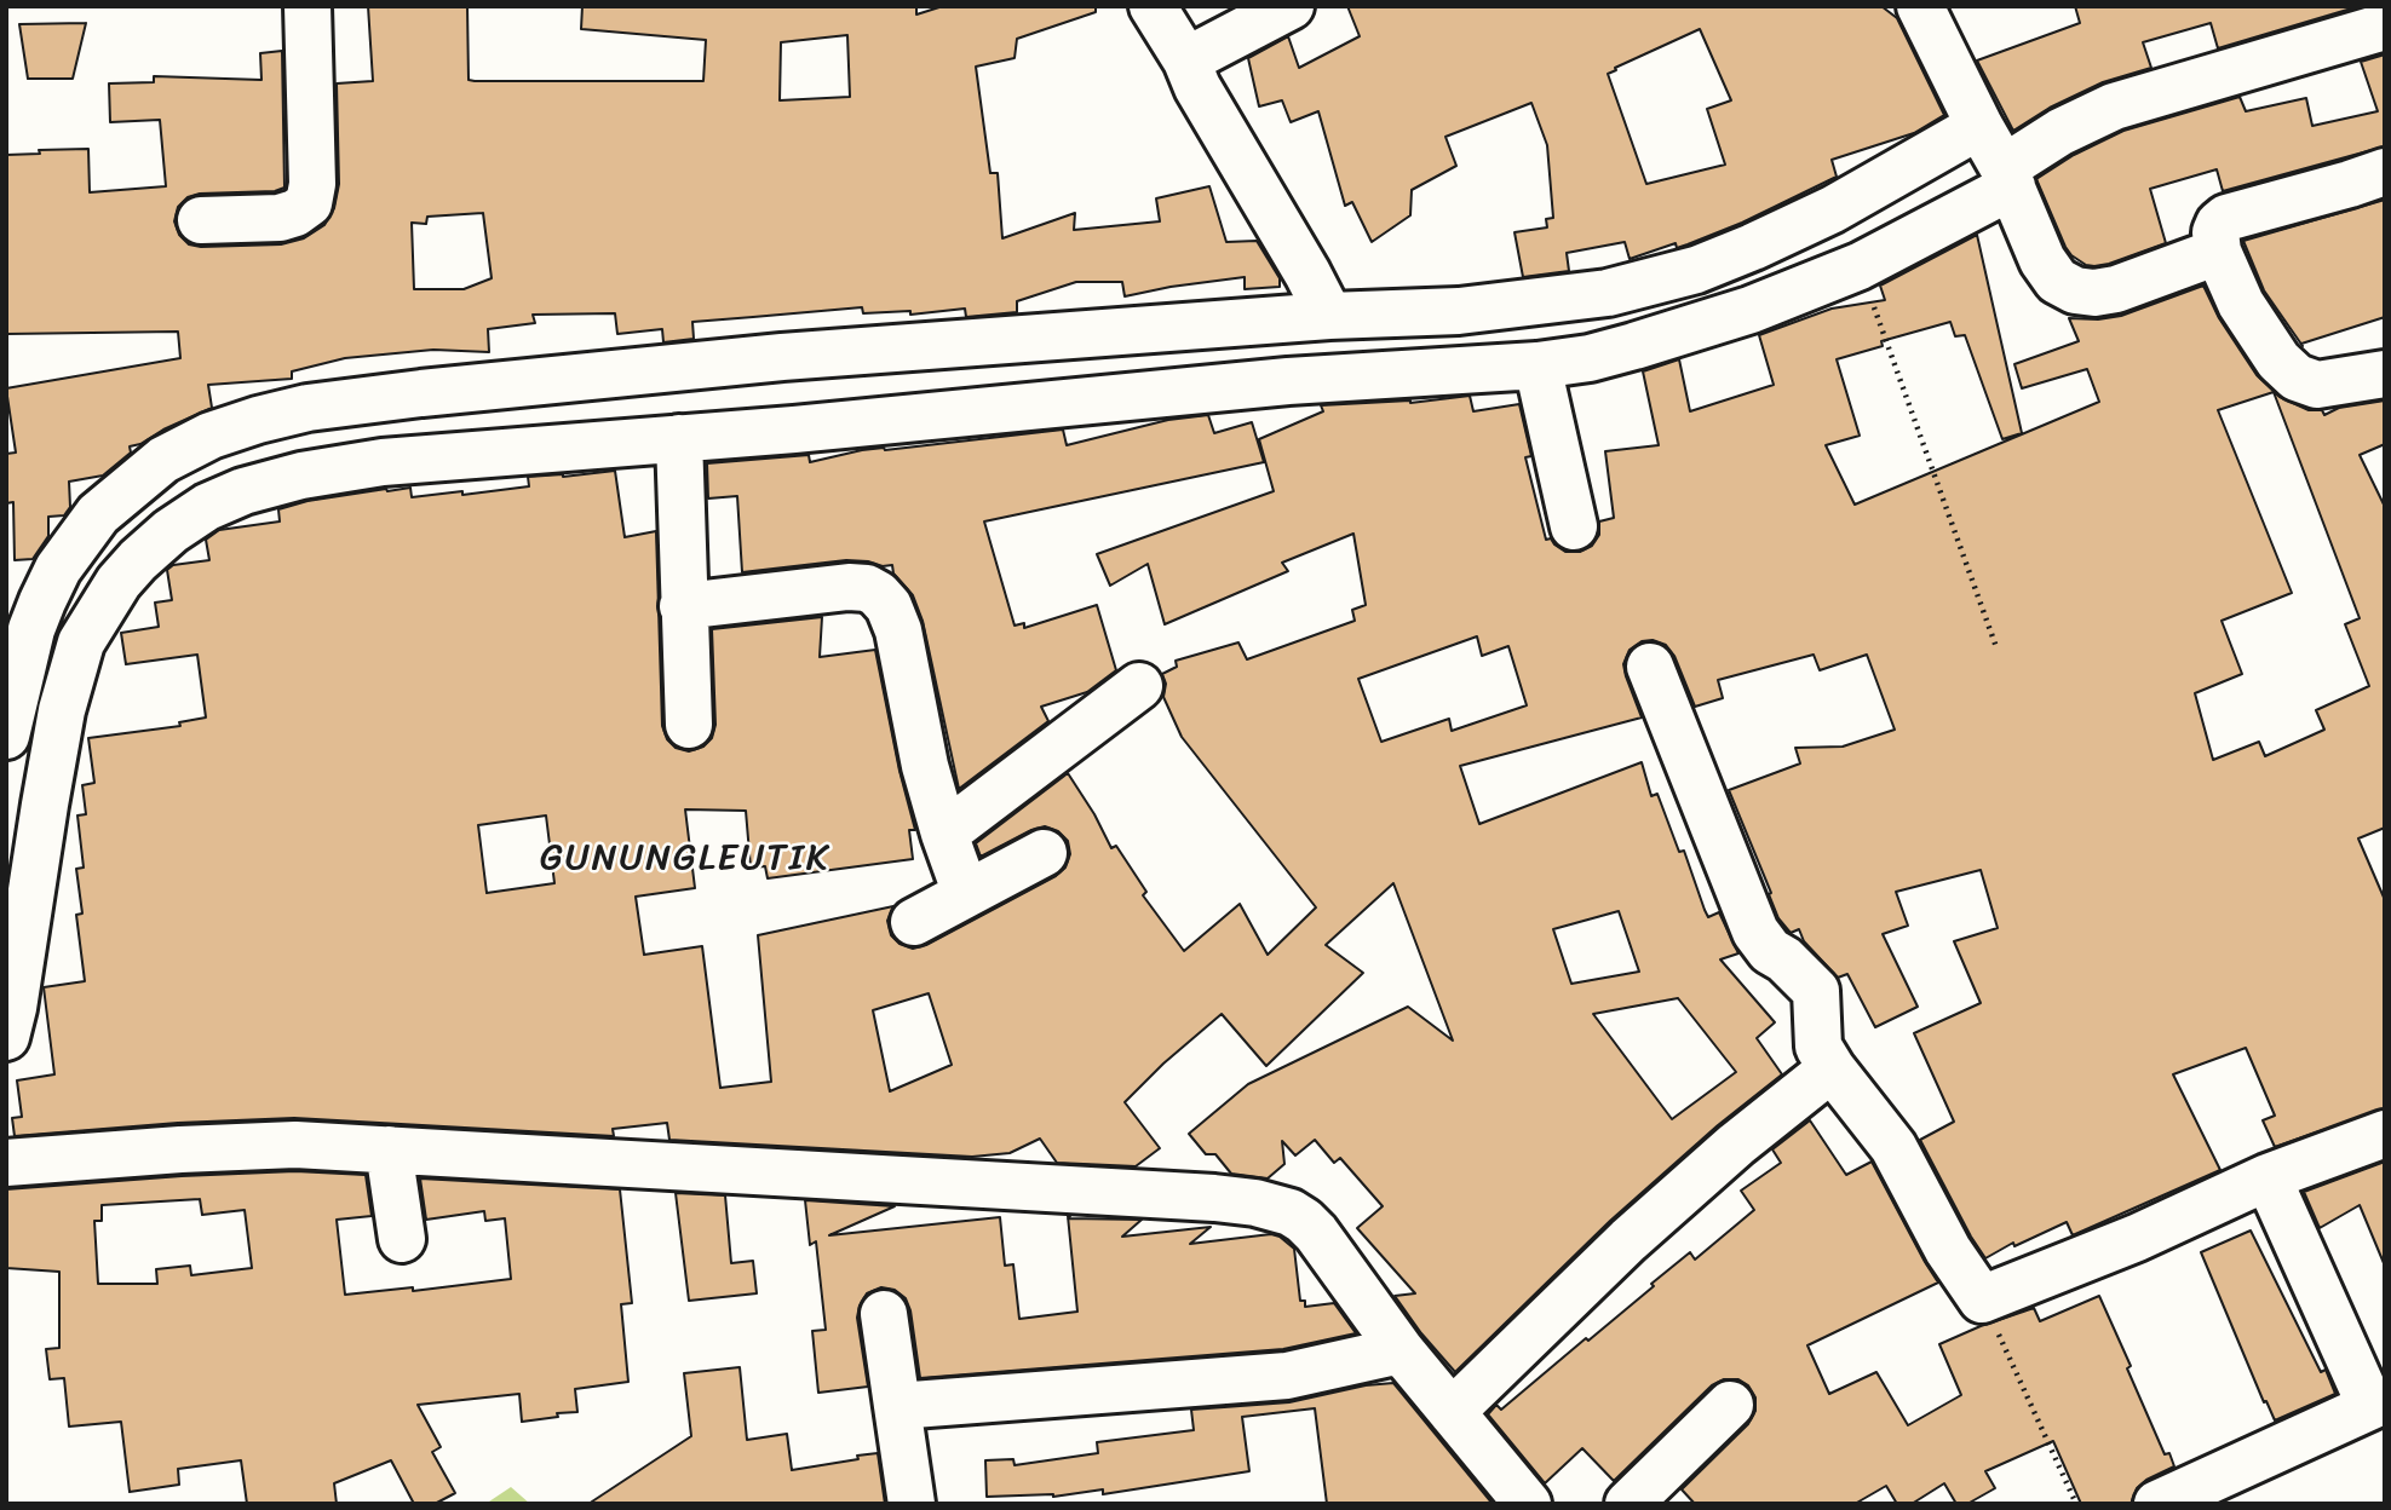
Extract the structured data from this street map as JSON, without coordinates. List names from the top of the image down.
{
  "districts": ["GUNUNGLEUTIK"]
}
